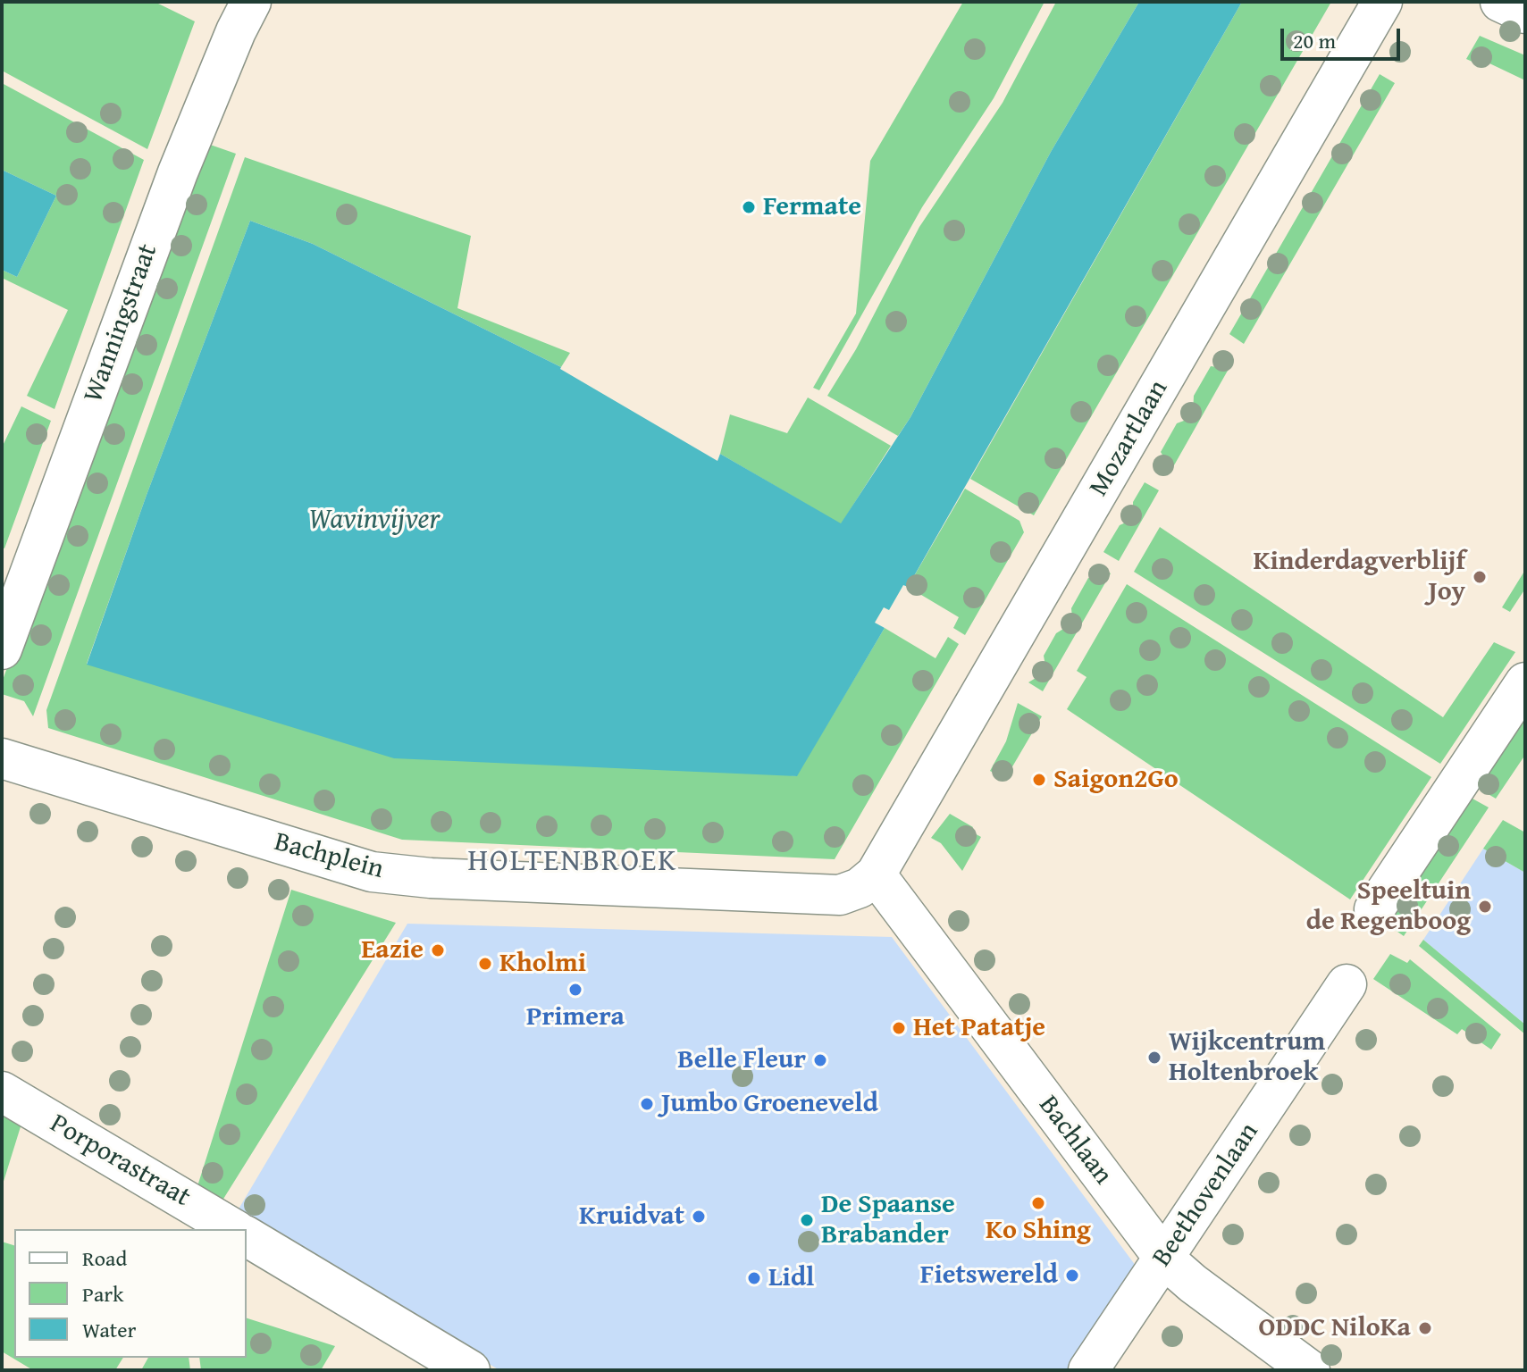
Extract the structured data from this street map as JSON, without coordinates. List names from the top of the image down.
{
  "streets": {
    "street": [
      "Wanningstraat",
      "Mozartlaan",
      "Bachplein",
      "Bachlaan",
      "Porporastraat",
      "Beethovenlaan"
    ]
  },
  "crossings": [
    ["Mozartlaan", "Bachplein"],
    ["Mozartlaan", "Bachlaan"],
    ["Bachplein", "Bachlaan"],
    ["Bachlaan", "Beethovenlaan"]
  ],
  "districts": ["HOLTENBROEK"],
  "water": ["Wavinvijver"],
  "places": [
    "Fermate",
    "Kinderdagverblijf Joy",
    "Saigon2Go",
    "Speeltuin de Regenboog",
    "Eazie",
    "Kholmi",
    "Primera",
    "Het Patatje",
    "Wijkcentrum Holtenbroek",
    "Belle Fleur",
    "Jumbo Groeneveld",
    "Ko Shing",
    "Kruidvat",
    "De Spaanse Brabander",
    "Fietswereld",
    "Lidl",
    "ODDC NiloKa"
  ],
  "legend": ["Road", "Park", "Water"],
  "scale_bar": "20 m"
}
